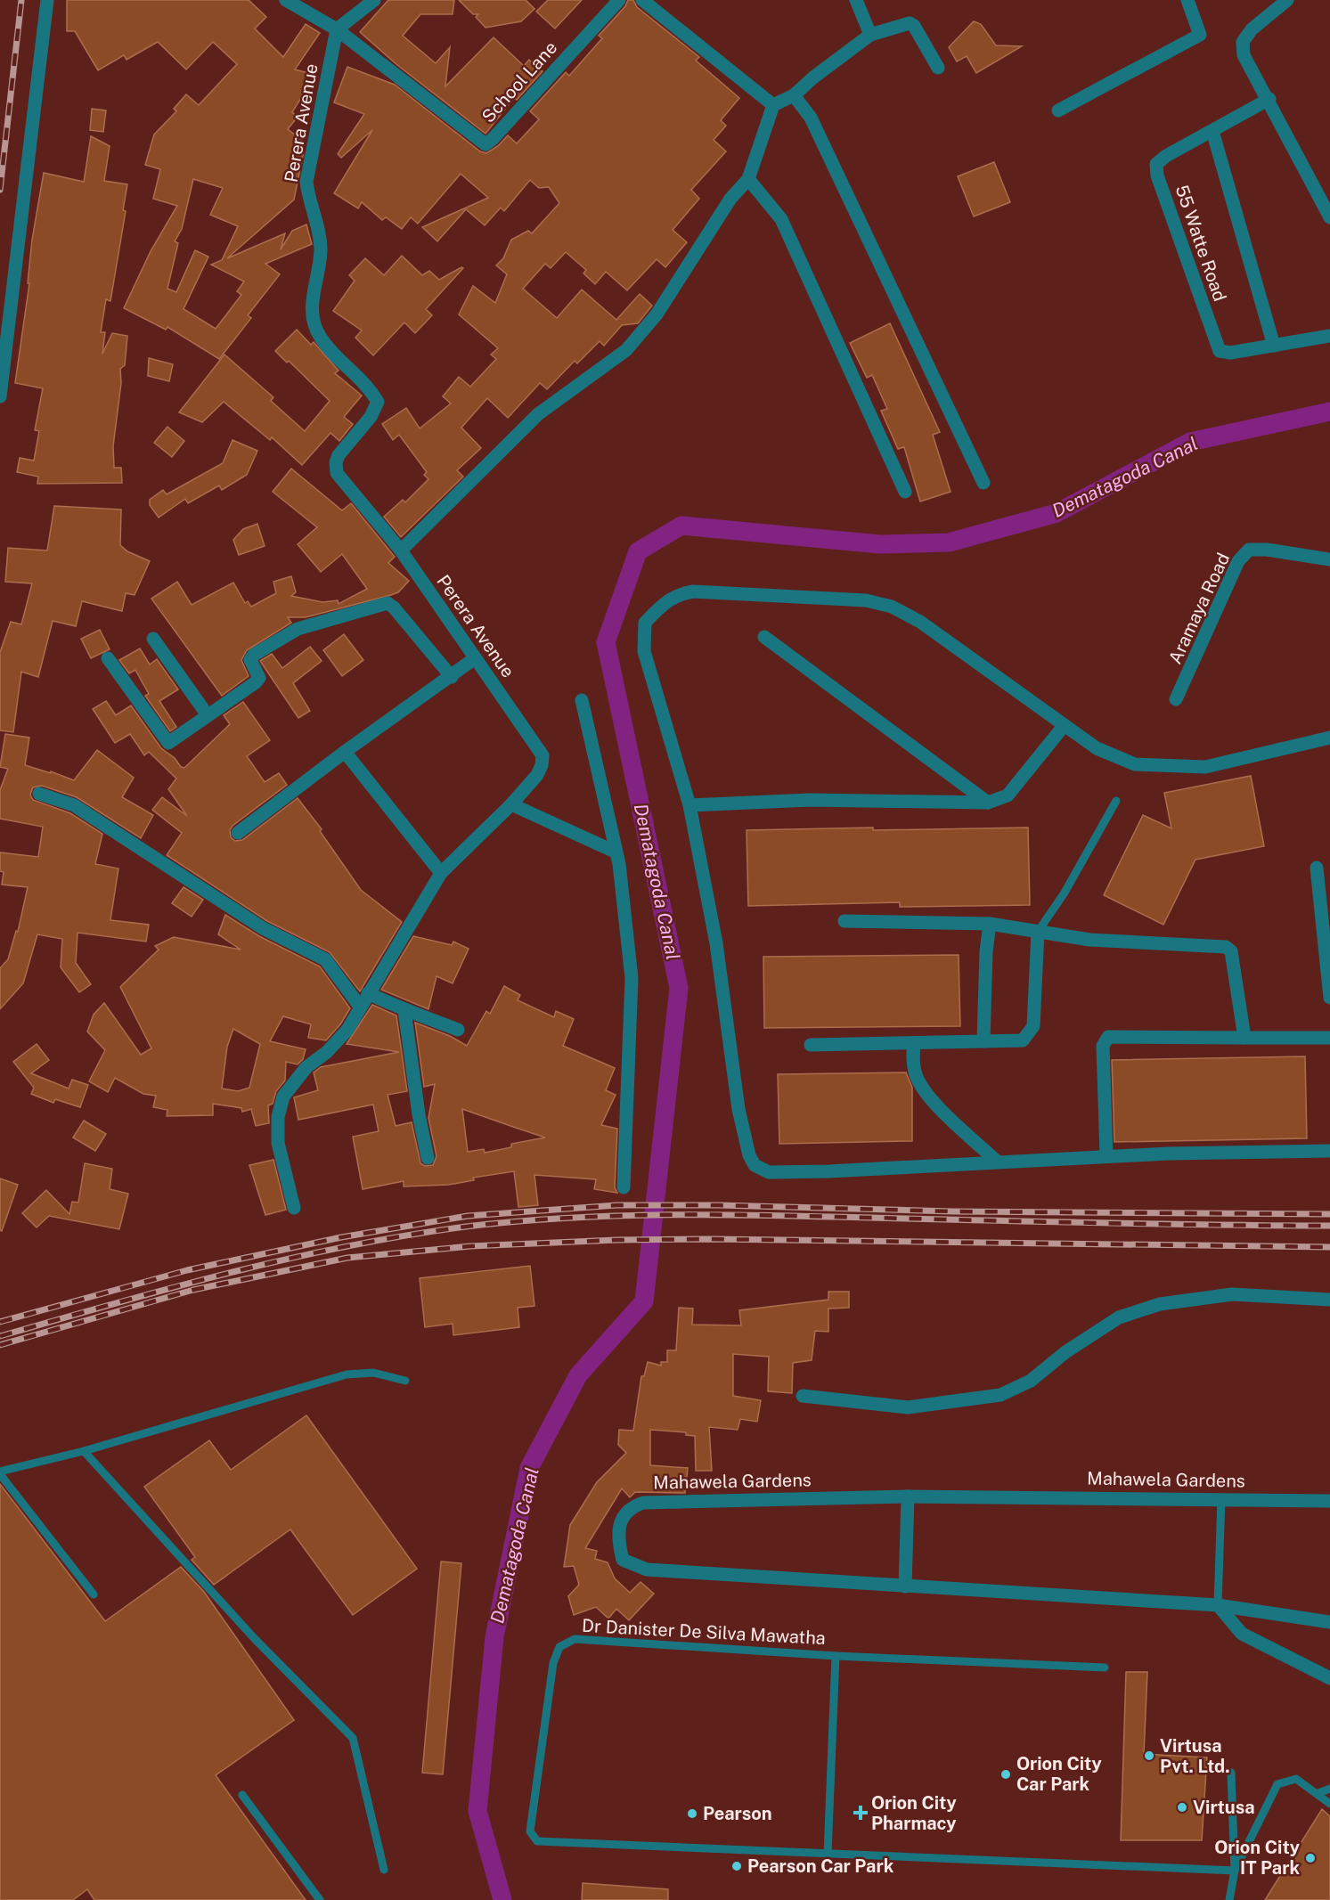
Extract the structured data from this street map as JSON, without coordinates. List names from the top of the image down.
{
  "streets": {
    "street": [
      "School Lane",
      "Perera Avenue",
      "55 Watte Road",
      "Aramaya Road",
      "Mahawela Gardens"
    ],
    "lane": ["Dr Danister De Silva Mawatha"]
  },
  "crossings": [
    ["School Lane", "Perera Avenue"]
  ],
  "water": ["Dematagoda Canal"],
  "places": {
    "other": [
      "Virtusa Pvt. Ltd.",
      "Orion City Car Park",
      "Virtusa",
      "Pearson",
      "Orion City IT Park",
      "Pearson Car Park"
    ],
    "health": ["Orion City Pharmacy"]
  }
}
